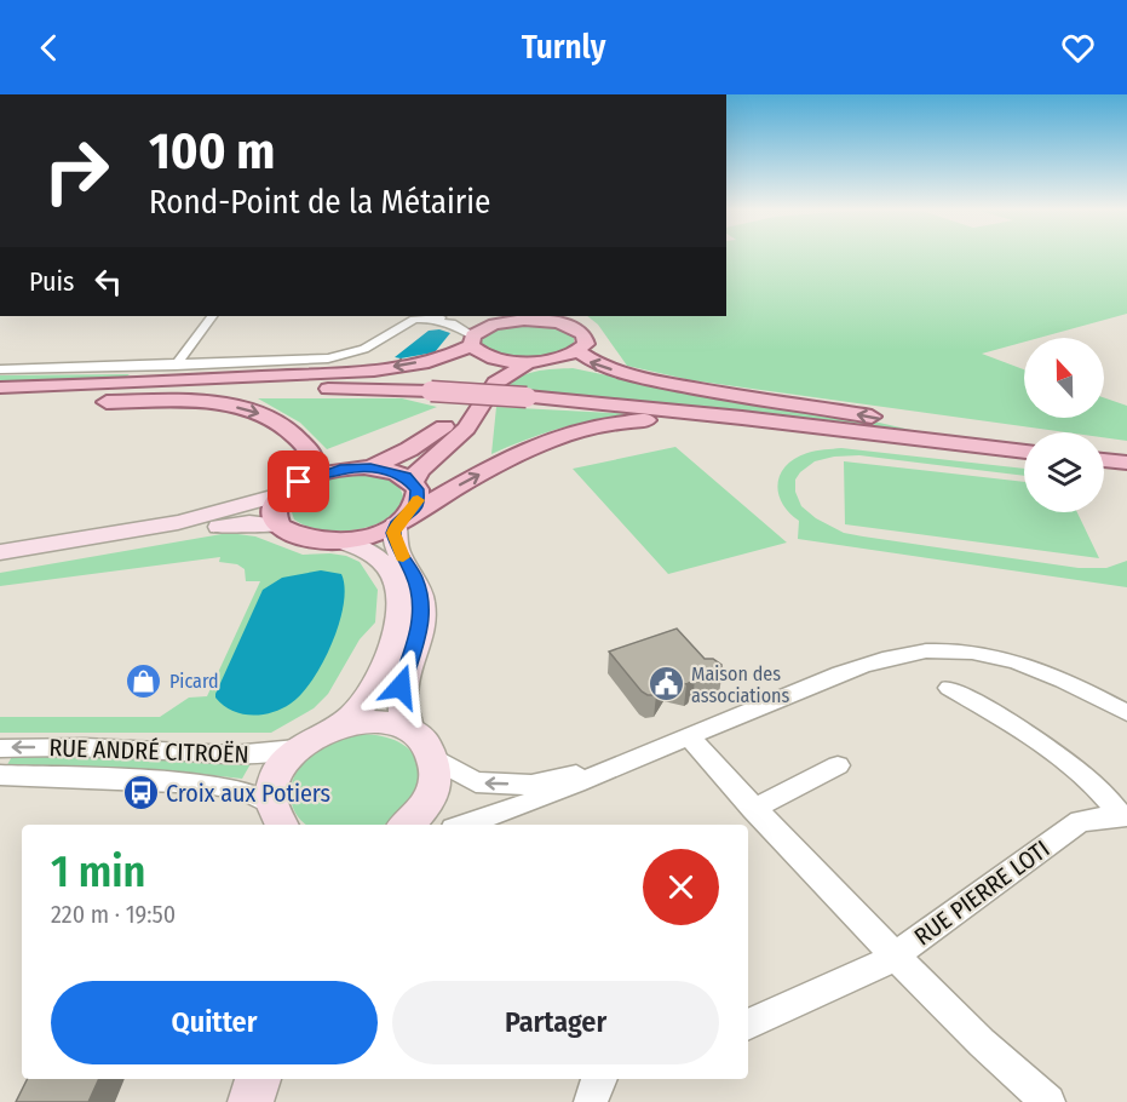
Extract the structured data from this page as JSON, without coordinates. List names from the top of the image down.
{
  "streets": {
    "street": ["RUE ANDRÉ CITROËN", "RUE PIERRE LOTI"]
  },
  "places": {
    "shop": ["Picard"],
    "public building": ["Maison des associations"],
    "bus stop": ["Croix aux Potiers"]
  },
  "north": "top",
  "page": {
    "header": "Turnly",
    "turn": ["100 m", "Rond-Point de la Métairie"],
    "then": "Puis",
    "heading": ["1 min", "220 m · 19:50"],
    "buttons": ["Quitter", "Partager"]
  }
}
